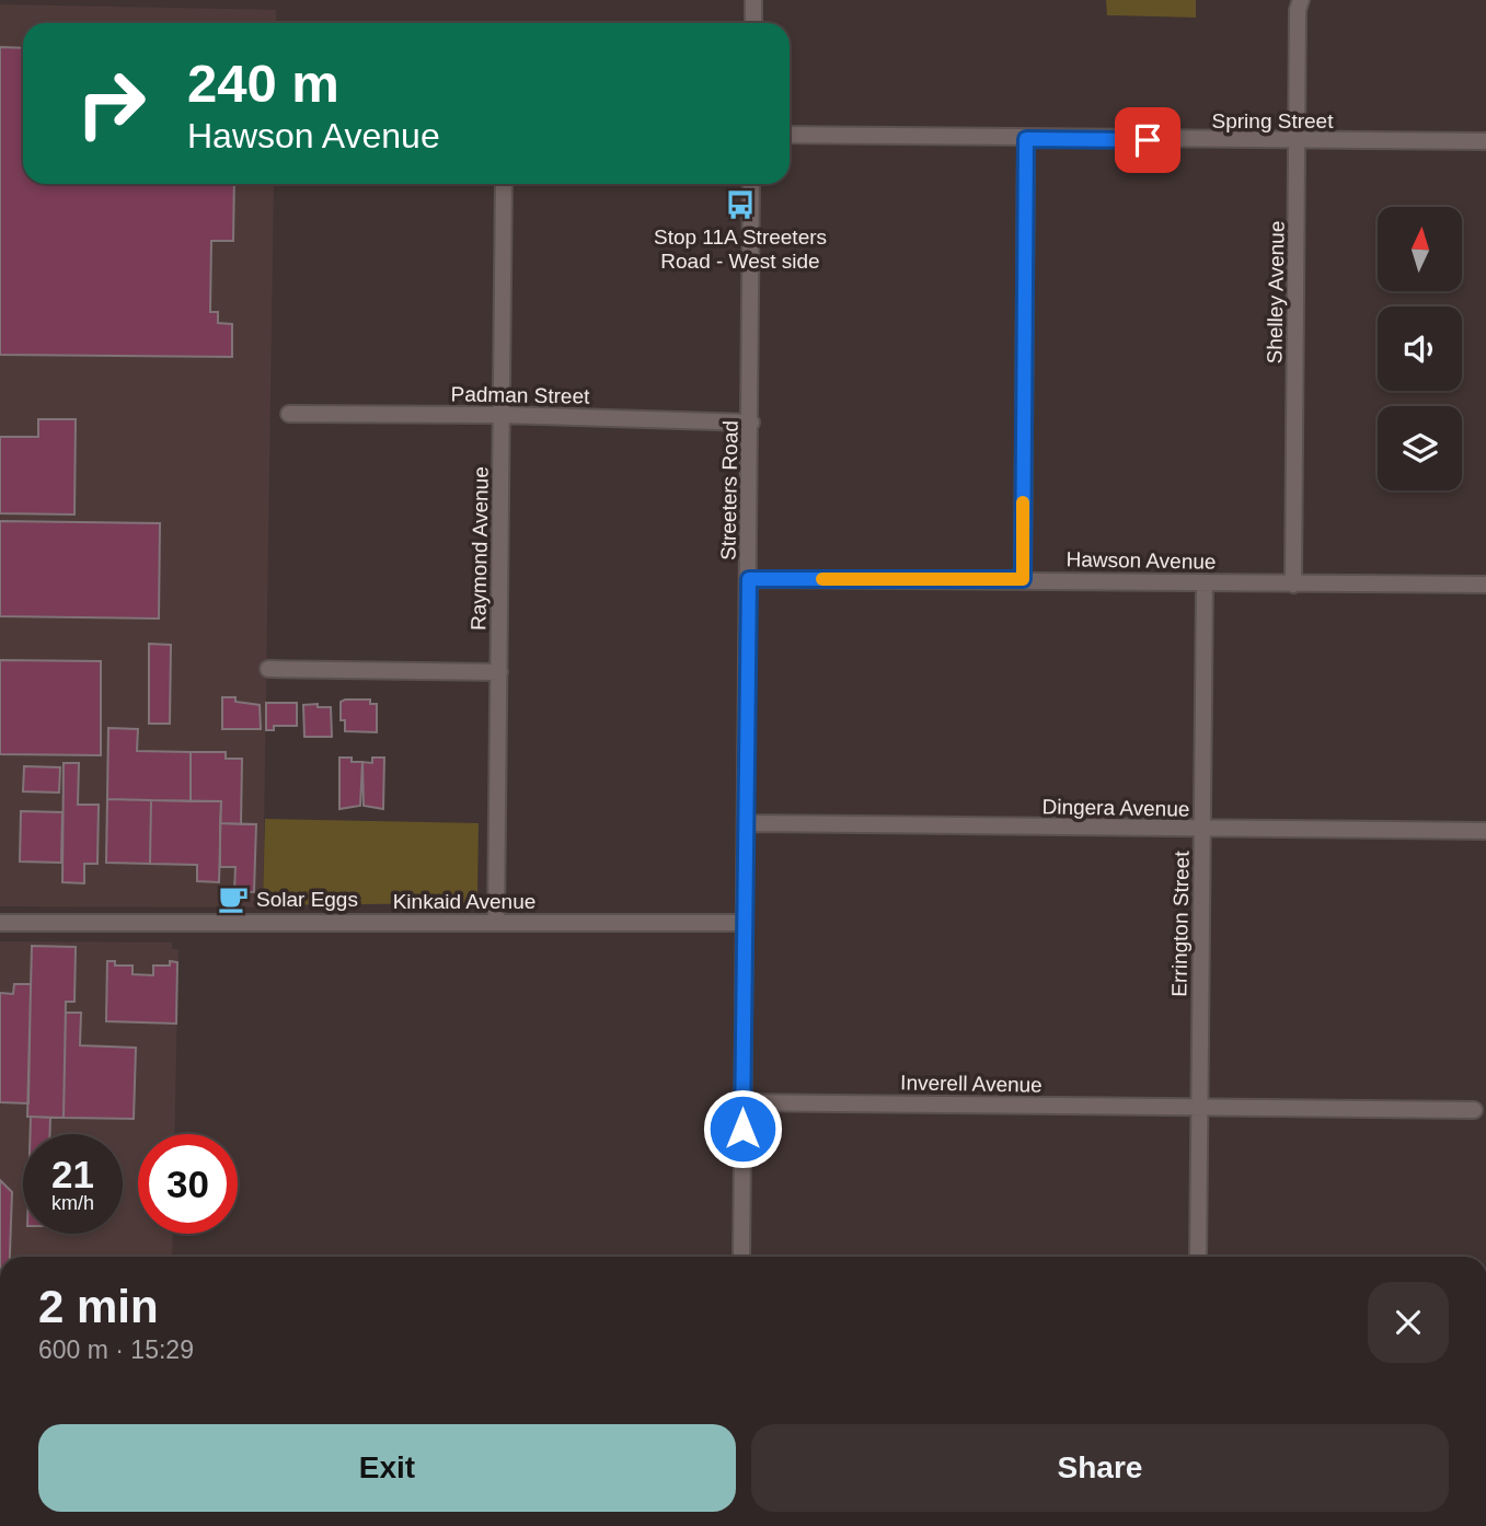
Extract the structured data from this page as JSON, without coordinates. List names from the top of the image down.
{
  "streets": {
    "street": [
      "Spring Street",
      "Shelley Avenue",
      "Padman Street",
      "Streeters Road",
      "Raymond Avenue",
      "Hawson Avenue",
      "Dingera Avenue",
      "Kinkaid Avenue",
      "Errington Street",
      "Inverell Avenue"
    ]
  },
  "crossings": [
    ["Spring Street", "Shelley Avenue"],
    ["Shelley Avenue", "Hawson Avenue"],
    ["Padman Street", "Streeters Road"],
    ["Padman Street", "Raymond Avenue"],
    ["Streeters Road", "Hawson Avenue"],
    ["Streeters Road", "Dingera Avenue"],
    ["Streeters Road", "Kinkaid Avenue"],
    ["Streeters Road", "Inverell Avenue"],
    ["Raymond Avenue", "Kinkaid Avenue"],
    ["Hawson Avenue", "Errington Street"],
    ["Dingera Avenue", "Errington Street"],
    ["Errington Street", "Inverell Avenue"]
  ],
  "places": {
    "bus stop": ["Stop 11A Streeters Road - West side"],
    "cafe": ["Solar Eggs"]
  },
  "north": "top",
  "page": {
    "turn": ["240 m", "Hawson Avenue"],
    "speed": "21 km/h",
    "limit": "30",
    "heading": ["2 min", "600 m · 15:29"],
    "buttons": ["Exit", "Share"]
  }
}
